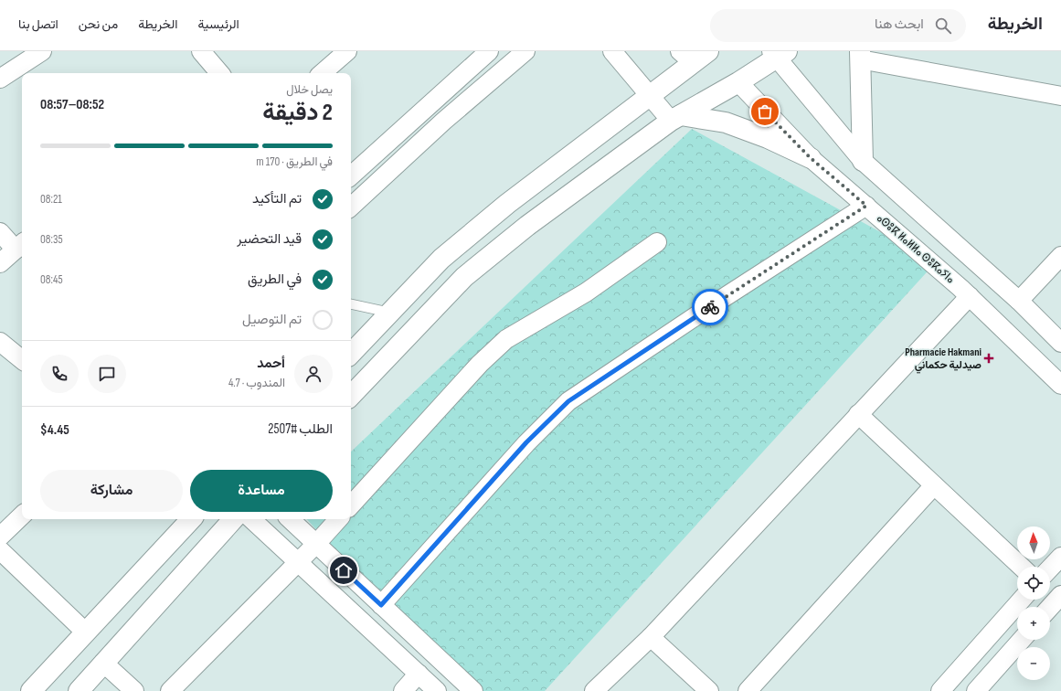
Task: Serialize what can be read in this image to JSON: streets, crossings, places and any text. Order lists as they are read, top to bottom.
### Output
{
  "streets": {
    "street": ["ⴰⵙⵓⴽ ⵍⴰⵍⵍⴰ ⵙⵓⴽⴰⵢⵏⴰ"]
  },
  "places": {
    "health": ["Pharmacie Hakmani صيدلية حكماني"]
  },
  "north": "top",
  "page": {
    "header": "الخريطة",
    "search": "ابحث هنا",
    "nav": [
      "الرئيسية",
      "الخريطة",
      "من نحن",
      "اتصل بنا"
    ],
    "heading": ["2 دقيقة", "يصل خلال", "08:52–08:57"],
    "panel": [
      "أحمد",
      "المندوب · 4.7",
      "الطلب #2507",
      "$4.45"
    ],
    "bar": "في الطريق · 170 m",
    "list": [
      ["تم التأكيد", "08:21"],
      ["قيد التحضير", "08:35"],
      ["في الطريق", "08:45"],
      "تم التوصيل"
    ],
    "buttons": ["مساعدة", "مشاركة"],
    "map_buttons": ["+", "−"]
  }
}
